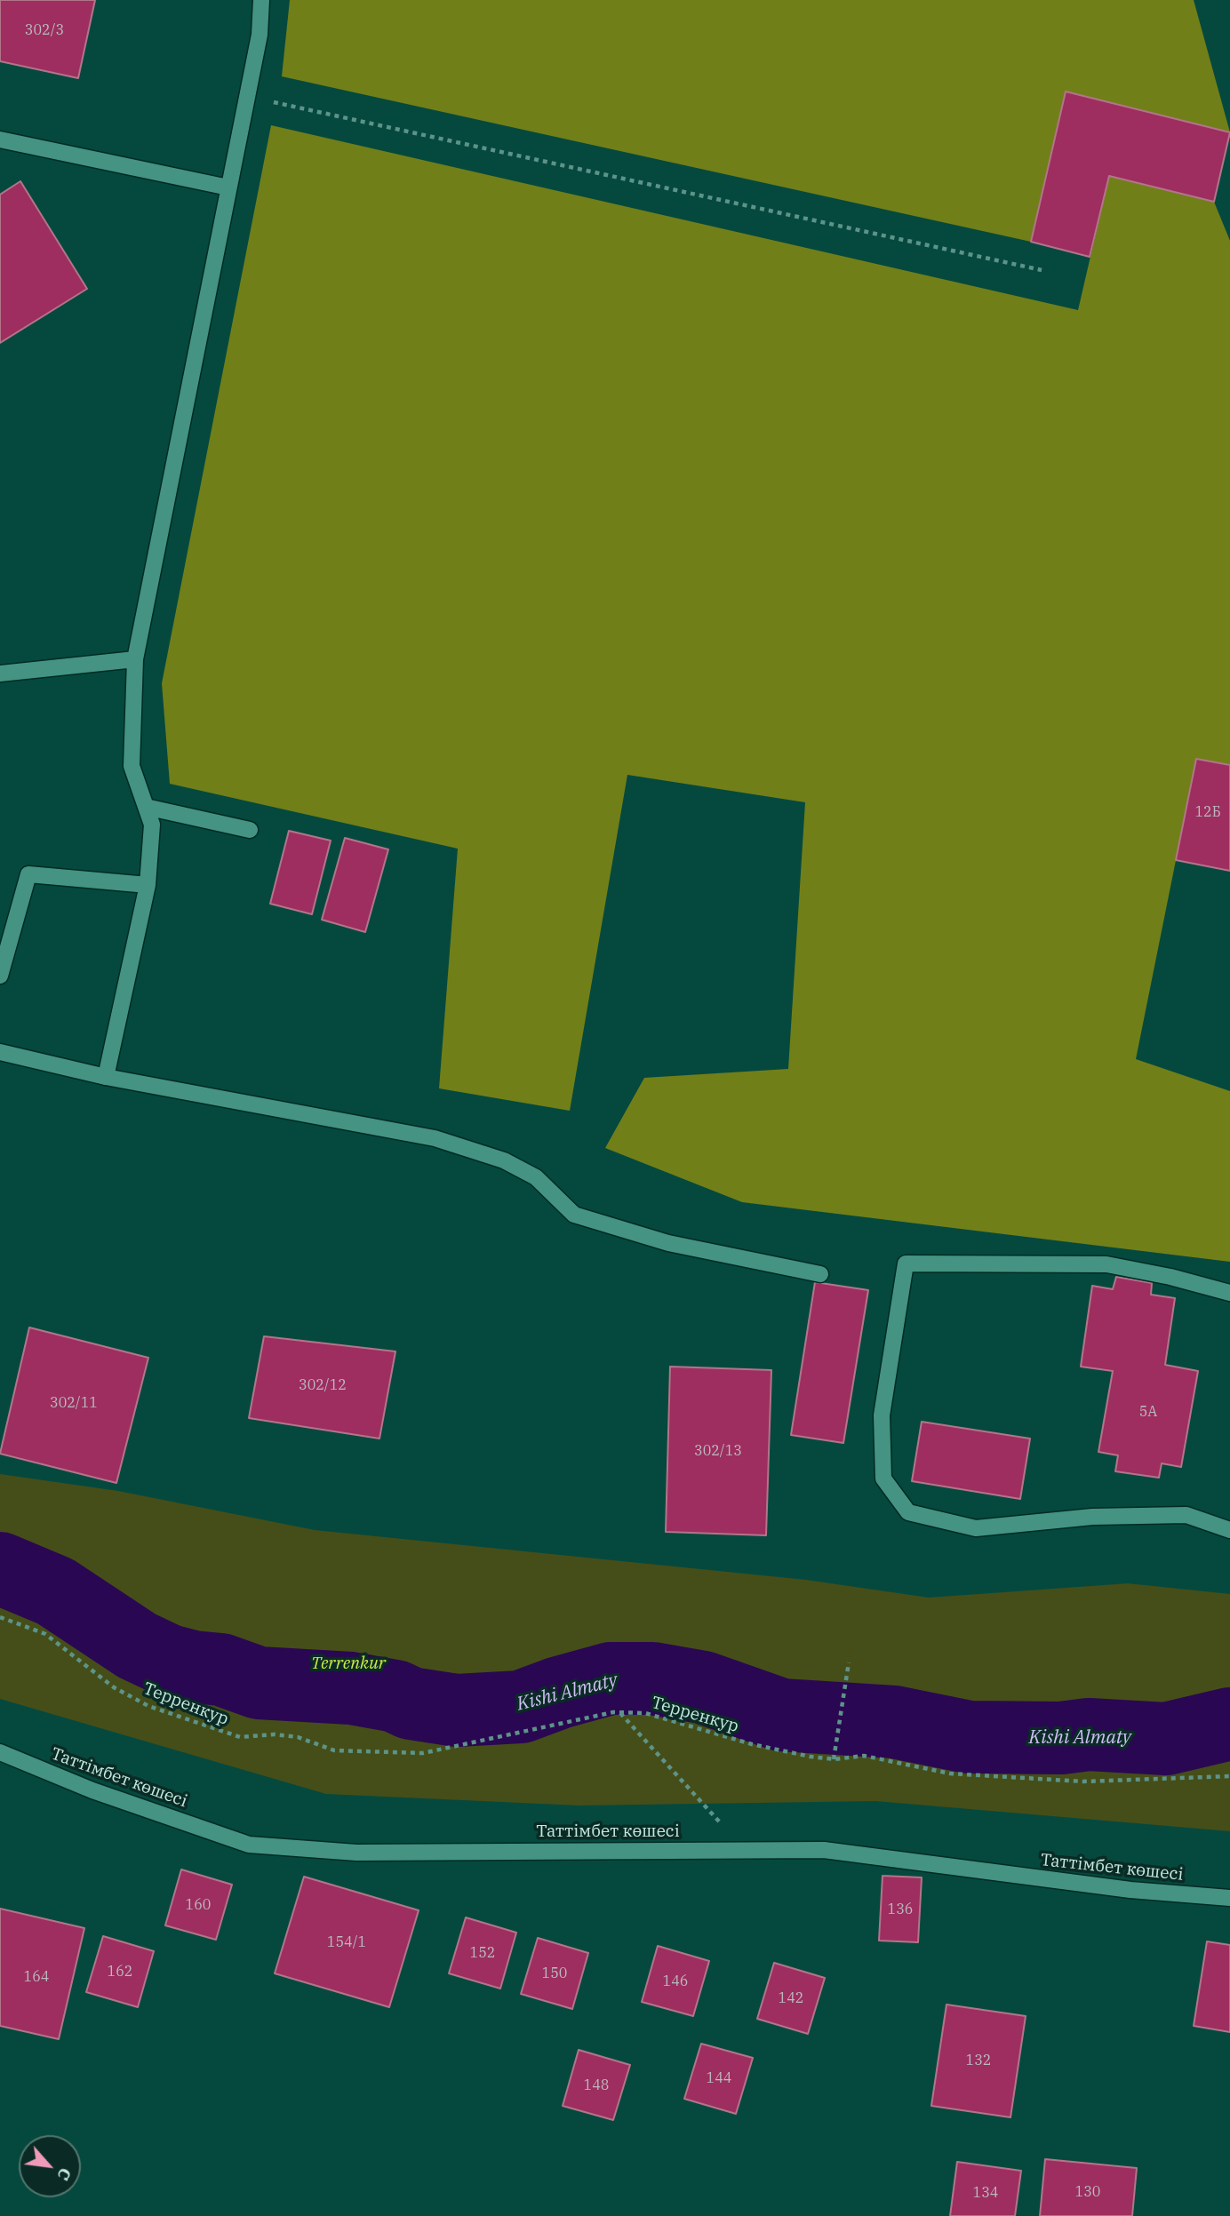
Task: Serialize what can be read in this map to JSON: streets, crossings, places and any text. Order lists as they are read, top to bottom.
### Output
{
  "streets": {
    "street": ["Таттімбет көшесі"],
    "path": ["Терренкур"]
  },
  "water": ["Kіshі Almaty"],
  "parks": ["Terrenkur"],
  "house_numbers": [
    "302/3",
    "12Б",
    "302/12",
    "302/11",
    "5А",
    "302/13",
    "160",
    "136",
    "154/1",
    "152",
    "162",
    "150",
    "164",
    "146",
    "142",
    "132",
    "144",
    "148",
    "130",
    "134"
  ],
  "north": "bottom right"
}
